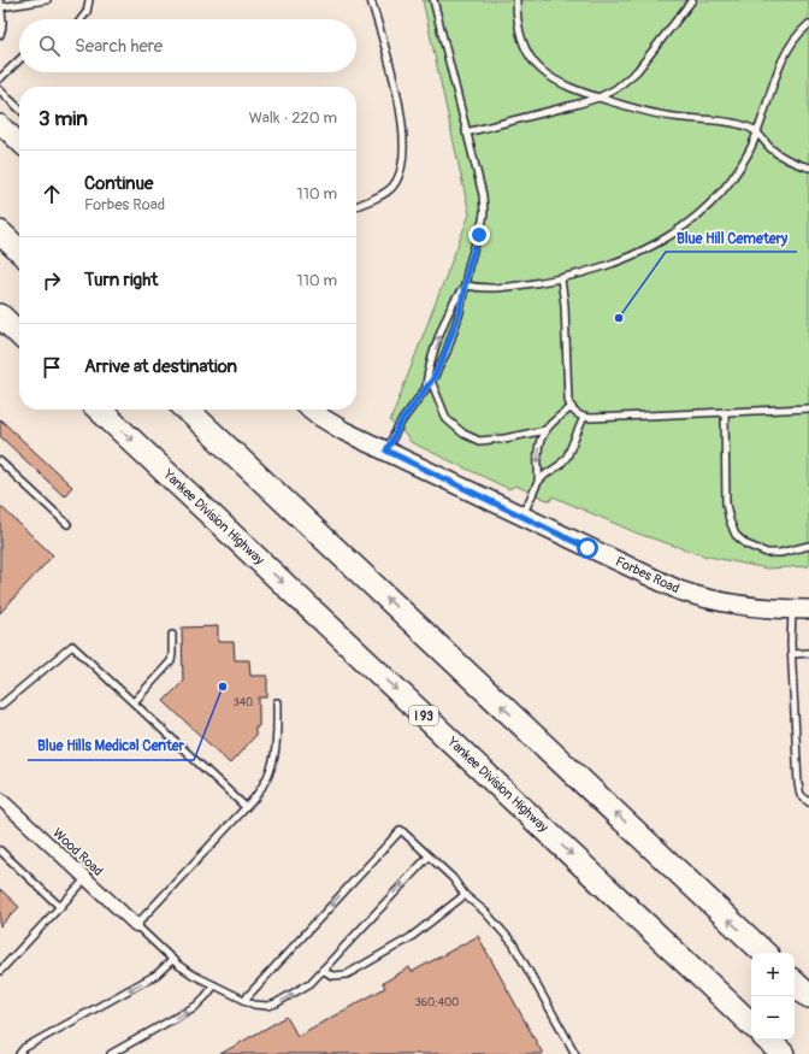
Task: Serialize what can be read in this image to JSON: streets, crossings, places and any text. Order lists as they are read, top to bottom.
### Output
{
  "streets": {
    "highway": ["Yankee Division Highway", "I 93"],
    "street": ["Forbes Road", "Wood Road"]
  },
  "places": ["Blue Hill Cemetery", "Blue Hills Medical Center"],
  "house_numbers": ["340", "360;400"],
  "page": {
    "search": "Search here",
    "heading": ["3 min", "Walk · 220 m"],
    "list": [
      ["Continue", "Forbes Road", "110 m"],
      ["Turn right", "110 m"],
      "Arrive at destination"
    ],
    "map_buttons": ["+", "−"]
  }
}
